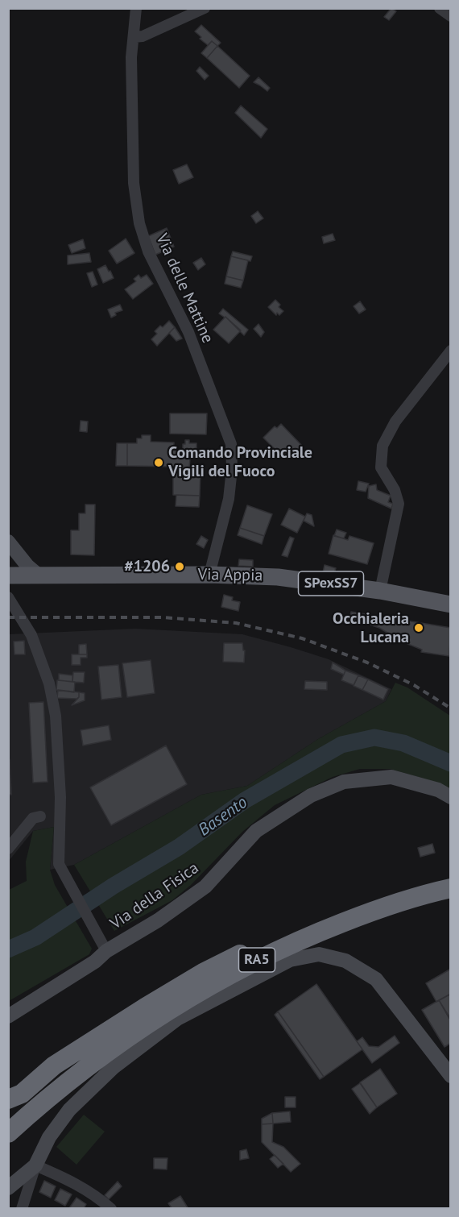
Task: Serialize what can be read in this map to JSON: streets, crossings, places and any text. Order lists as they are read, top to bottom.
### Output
{
  "streets": {
    "highway": ["RA5"],
    "main road": ["Via Appia", "SPexSS7"],
    "street": ["Via delle Mattine", "Via della Fisica"]
  },
  "crossings": [
    ["Via delle Mattine", "Via Appia"]
  ],
  "water": ["Basento"],
  "places": ["Comando Provinciale Vigili del Fuoco", "#1206", "Occhialeria Lucana"]
}
